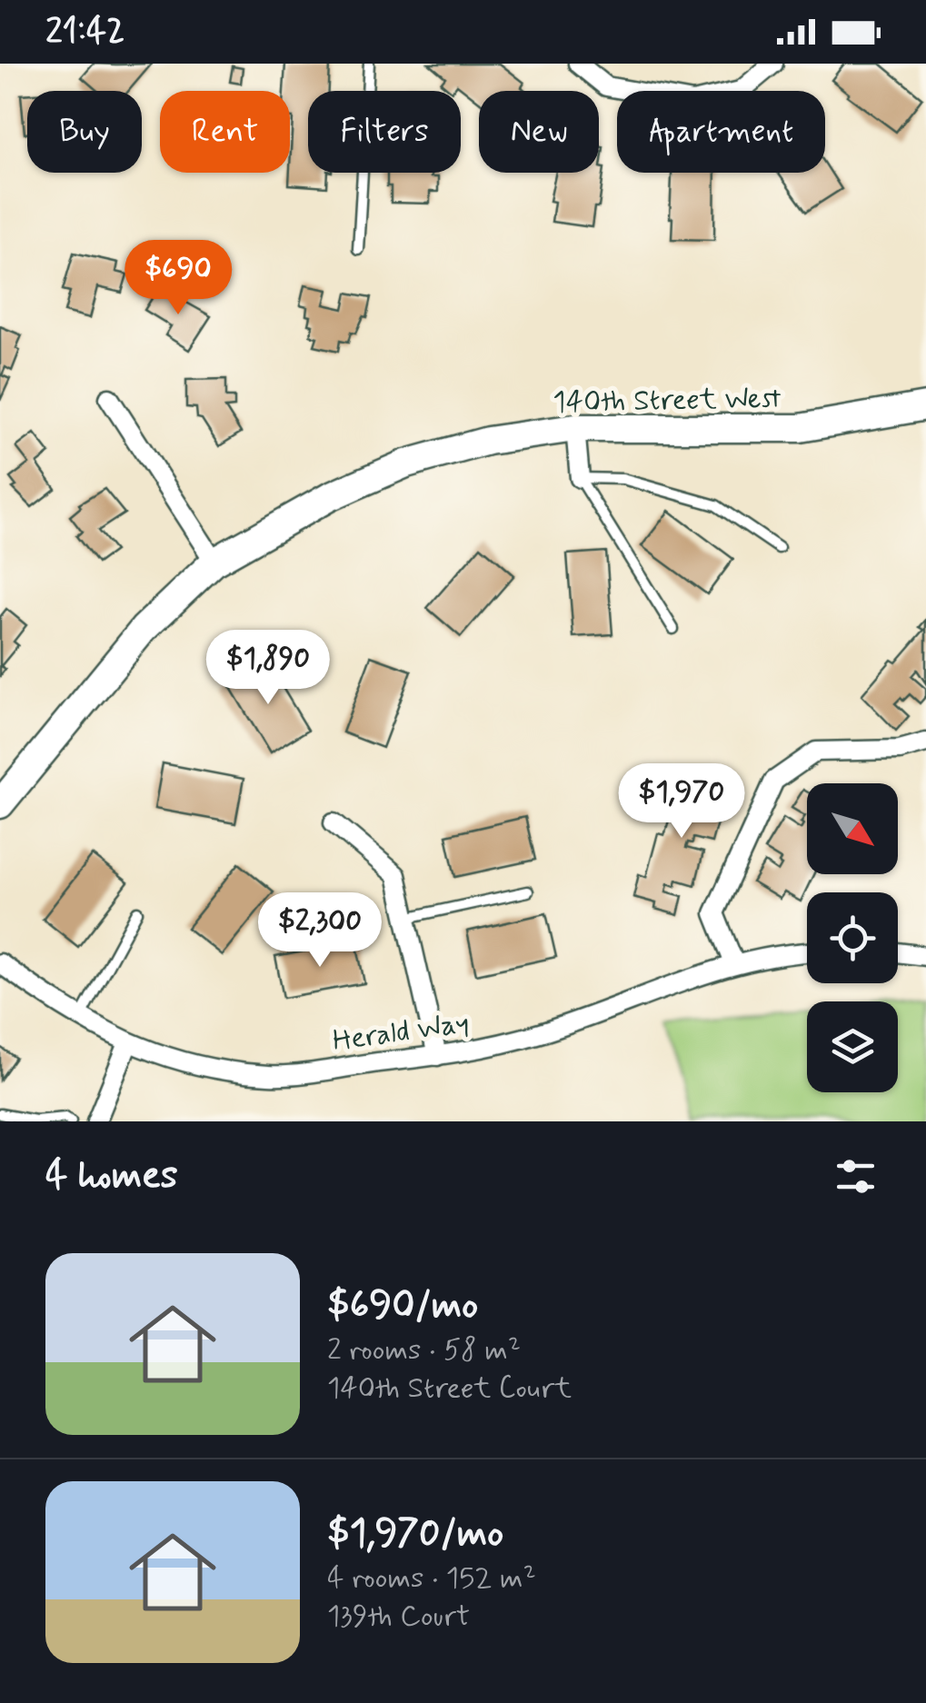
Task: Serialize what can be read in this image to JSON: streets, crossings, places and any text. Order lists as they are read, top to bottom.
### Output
{
  "streets": {
    "street": ["140th Street West", "Herald Way"]
  },
  "north": "bottom right",
  "page": {
    "status": "21:42",
    "chip": [
      "Buy",
      "Rent",
      "Filters",
      "New",
      "Apartment"
    ],
    "price": [
      "$690",
      "$1,890",
      "$1,970",
      "$2,300"
    ],
    "heading": "4 homes",
    "list": [
      {
        "name": "$690/mo",
        "note": "2 rooms · 58 m² · 140th Street Court"
      },
      {
        "name": "$1,970/mo",
        "note": "4 rooms · 152 m² · 139th Court"
      }
    ]
  }
}
